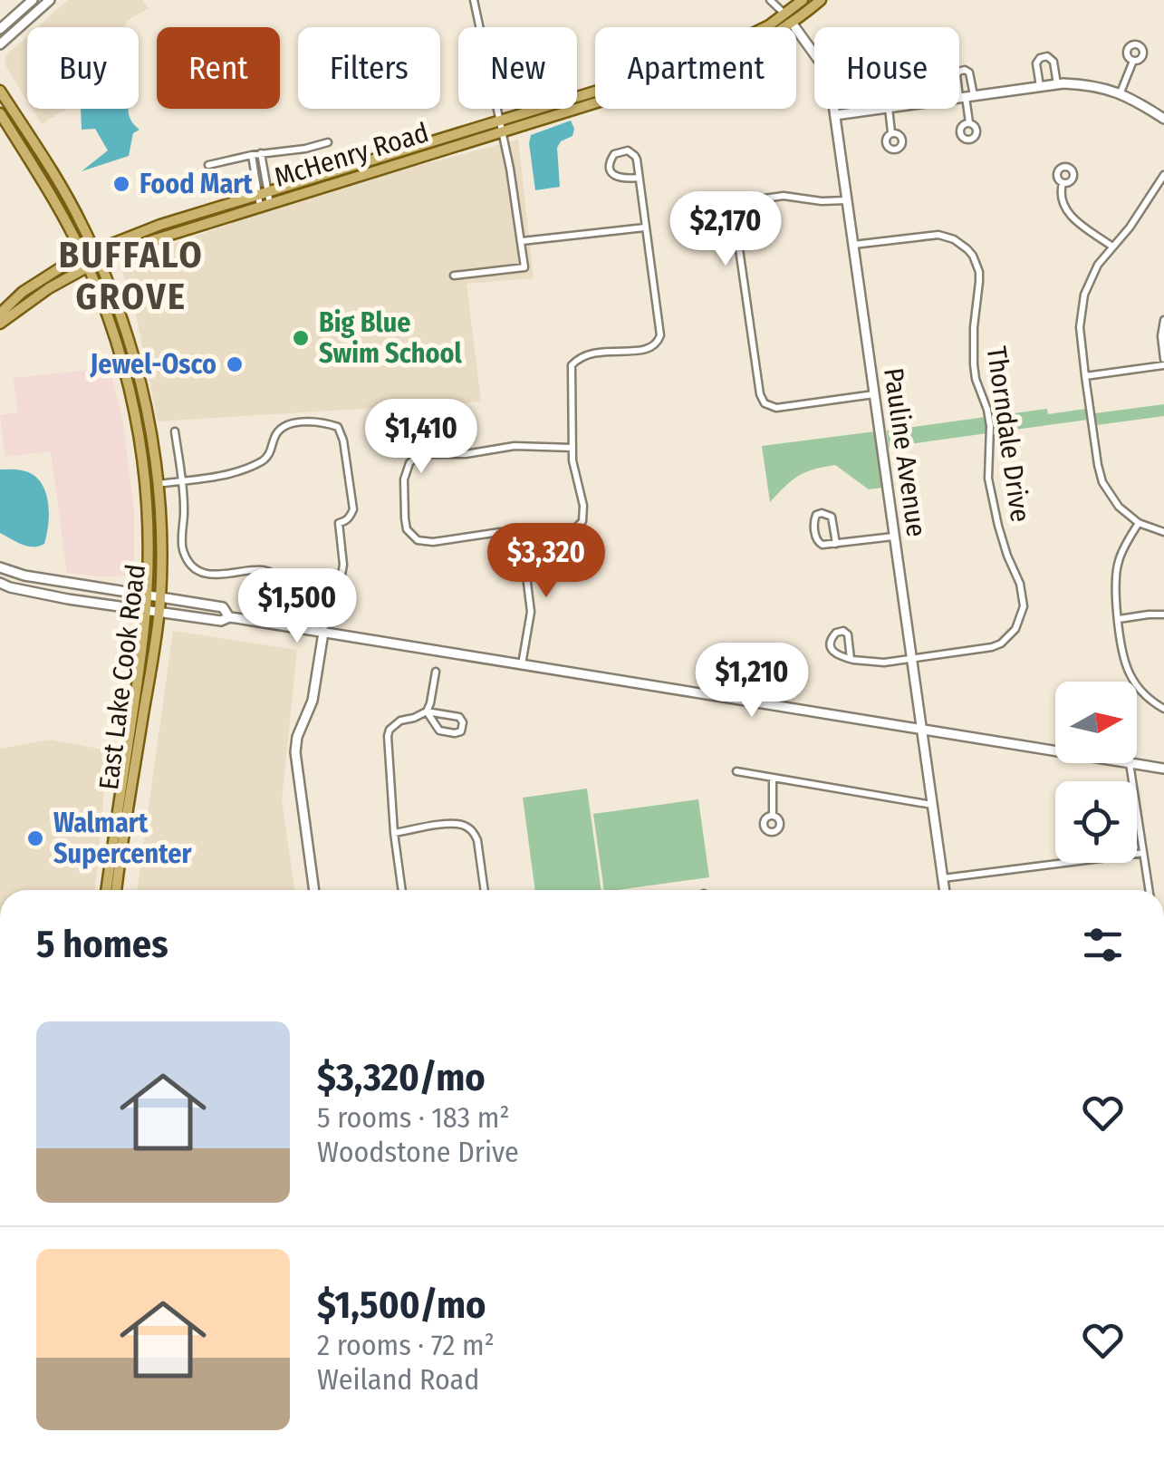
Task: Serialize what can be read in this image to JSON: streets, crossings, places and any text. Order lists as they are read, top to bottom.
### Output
{
  "streets": {
    "main road": ["McHenry Road", "Pauline Avenue", "East Lake Cook Road"],
    "street": ["Thorndale Drive"]
  },
  "crossings": [
    ["McHenry Road", "Pauline Avenue"],
    ["McHenry Road", "East Lake Cook Road"],
    ["Thorndale Drive", "Pauline Avenue"]
  ],
  "districts": ["BUFFALO GROVE"],
  "places": [
    "Food Mart",
    "Big Blue Swim School",
    "Jewel-Osco",
    "Walmart Supercenter"
  ],
  "north": "right",
  "page": {
    "chip": [
      "Buy",
      "Rent",
      "Filters",
      "New",
      "Apartment",
      "House"
    ],
    "price": [
      "$2,170",
      "$1,410",
      "$3,320",
      "$1,500",
      "$1,210"
    ],
    "heading": "5 homes",
    "list": [
      {
        "name": "$3,320/mo",
        "note": "5 rooms · 183 m² · Woodstone Drive"
      },
      {
        "name": "$1,500/mo",
        "note": "2 rooms · 72 m² · Weiland Road"
      }
    ]
  }
}
